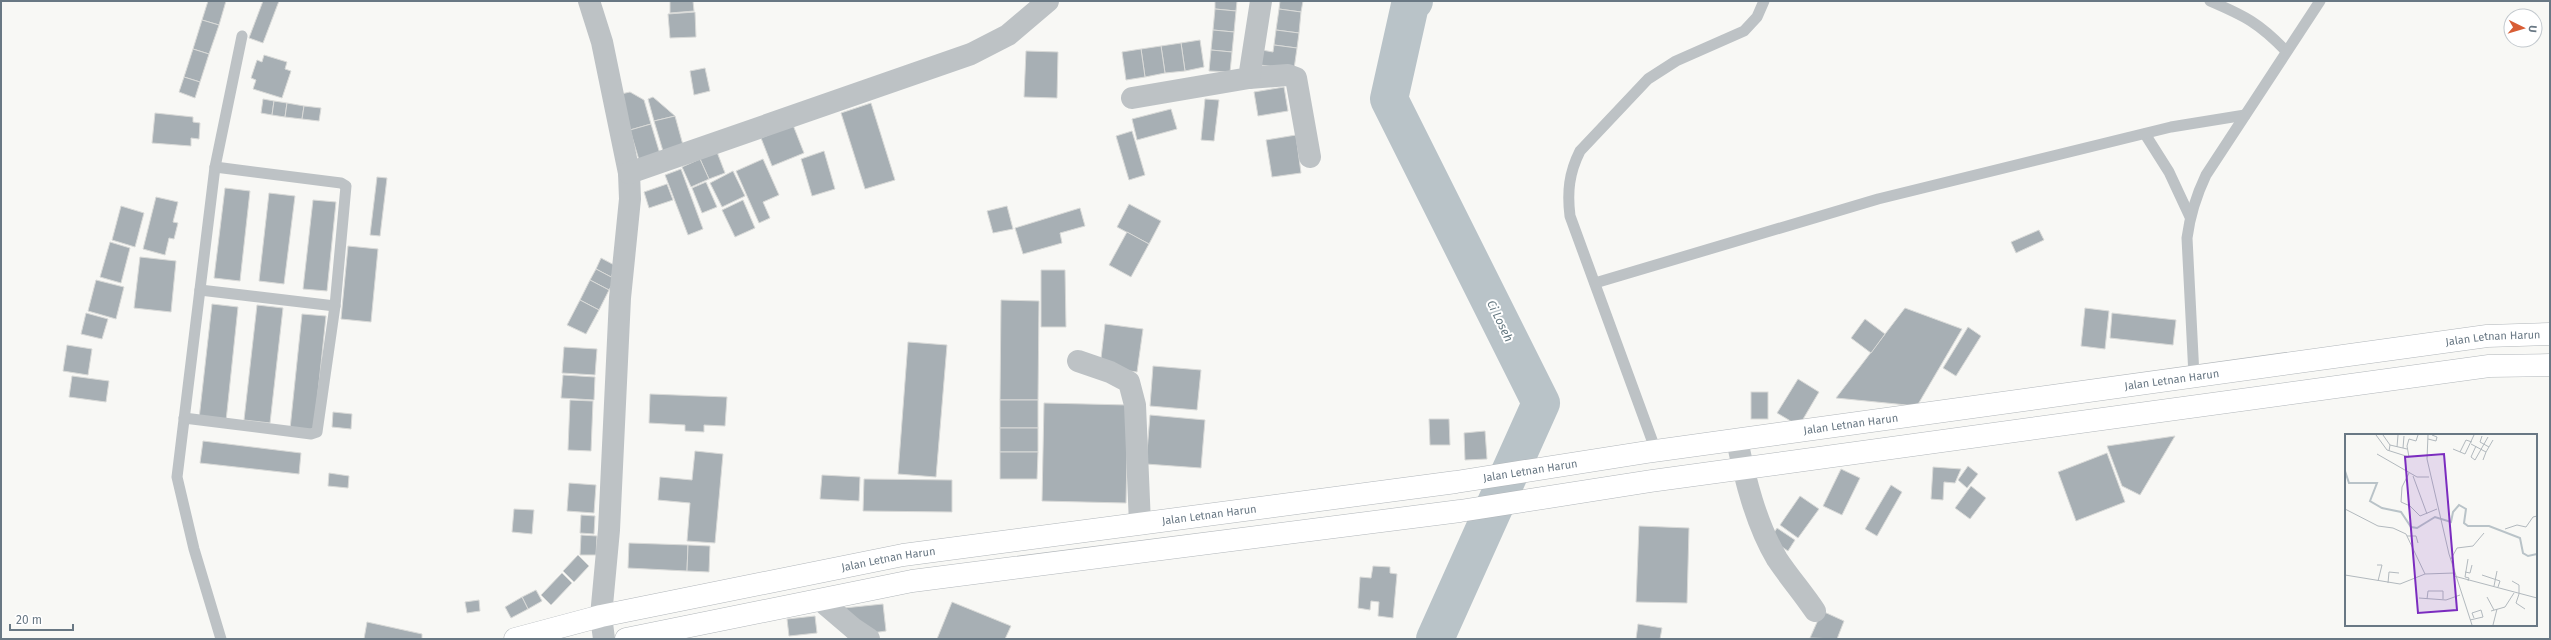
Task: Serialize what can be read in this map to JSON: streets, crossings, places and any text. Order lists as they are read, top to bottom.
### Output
{
  "streets": {
    "main road": ["Jalan Letnan Harun"]
  },
  "water": ["Ci Loseh"],
  "scale_bar": "20 m",
  "north": "right"
}
